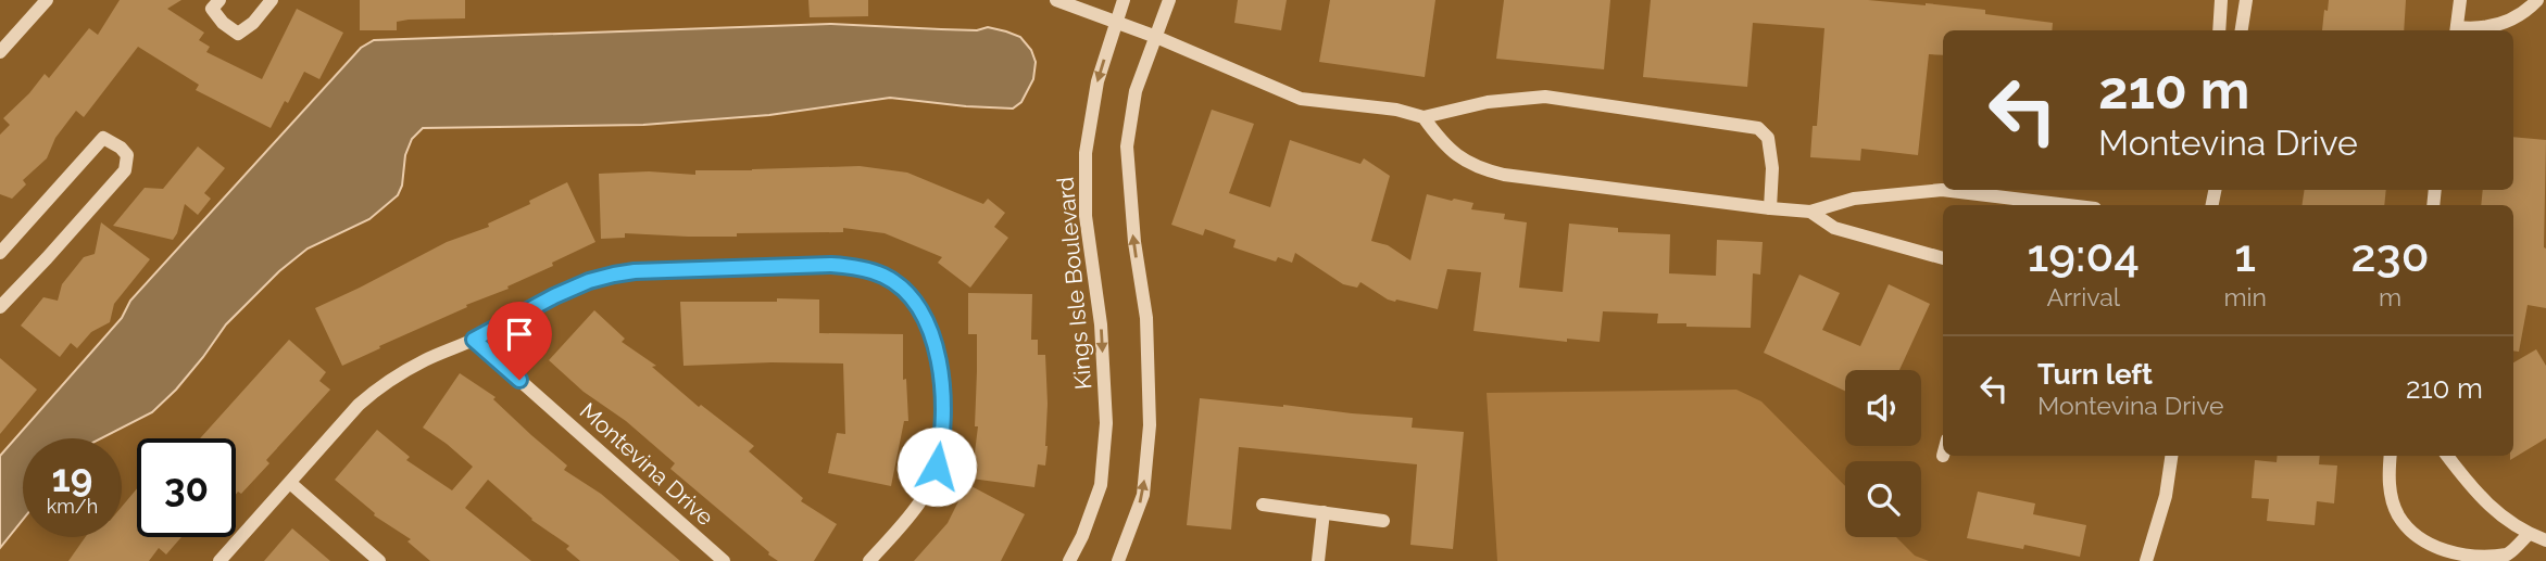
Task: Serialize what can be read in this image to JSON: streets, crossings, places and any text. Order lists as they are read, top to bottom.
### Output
{
  "streets": {
    "street": ["Kings Isle Boulevard", "Montevina Drive"]
  },
  "page": {
    "turn": ["210 m", "Montevina Drive"],
    "eta": [
      "19:04",
      "Arrival",
      "1",
      "min",
      "230",
      "m"
    ],
    "list": [
      {
        "name": "Turn left",
        "note": "Montevina Drive",
        "value": "210 m"
      }
    ],
    "speed": "19 km/h",
    "limit": "30"
  }
}
